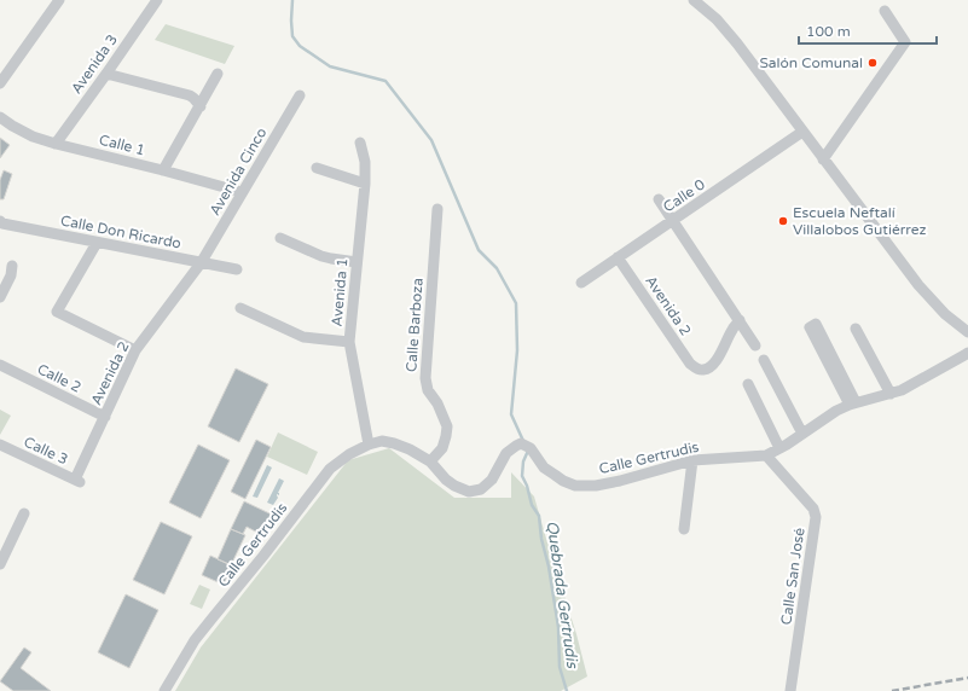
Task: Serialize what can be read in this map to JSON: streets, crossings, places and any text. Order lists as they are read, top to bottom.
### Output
{
  "streets": {
    "street": [
      "Avenida 3",
      "Calle 1",
      "Avenida Cinco",
      "Calle 0",
      "Calle Don Ricardo",
      "Avenida 1",
      "Avenida 2",
      "Calle Barboza",
      "Calle 2",
      "Calle 3",
      "Calle Gertrudis",
      "Calle San José"
    ]
  },
  "crossings": [
    ["Avenida 3", "Calle 1"],
    ["Calle 1", "Avenida Cinco"],
    ["Avenida Cinco", "Calle Don Ricardo"],
    ["Avenida Cinco", "Avenida 2"],
    ["Calle 0", "Avenida 2"],
    ["Calle Don Ricardo", "Avenida 2"],
    ["Avenida 1", "Calle Gertrudis"],
    ["Avenida 2", "Calle 2"],
    ["Avenida 2", "Calle 3"],
    ["Calle Barboza", "Calle Gertrudis"],
    ["Calle Gertrudis", "Calle San José"]
  ],
  "water": ["Quebrada Gertrudis"],
  "places": ["Salón Comunal", "Escuela Neftalí Villalobos Gutiérrez"],
  "scale_bar": "100 m"
}
